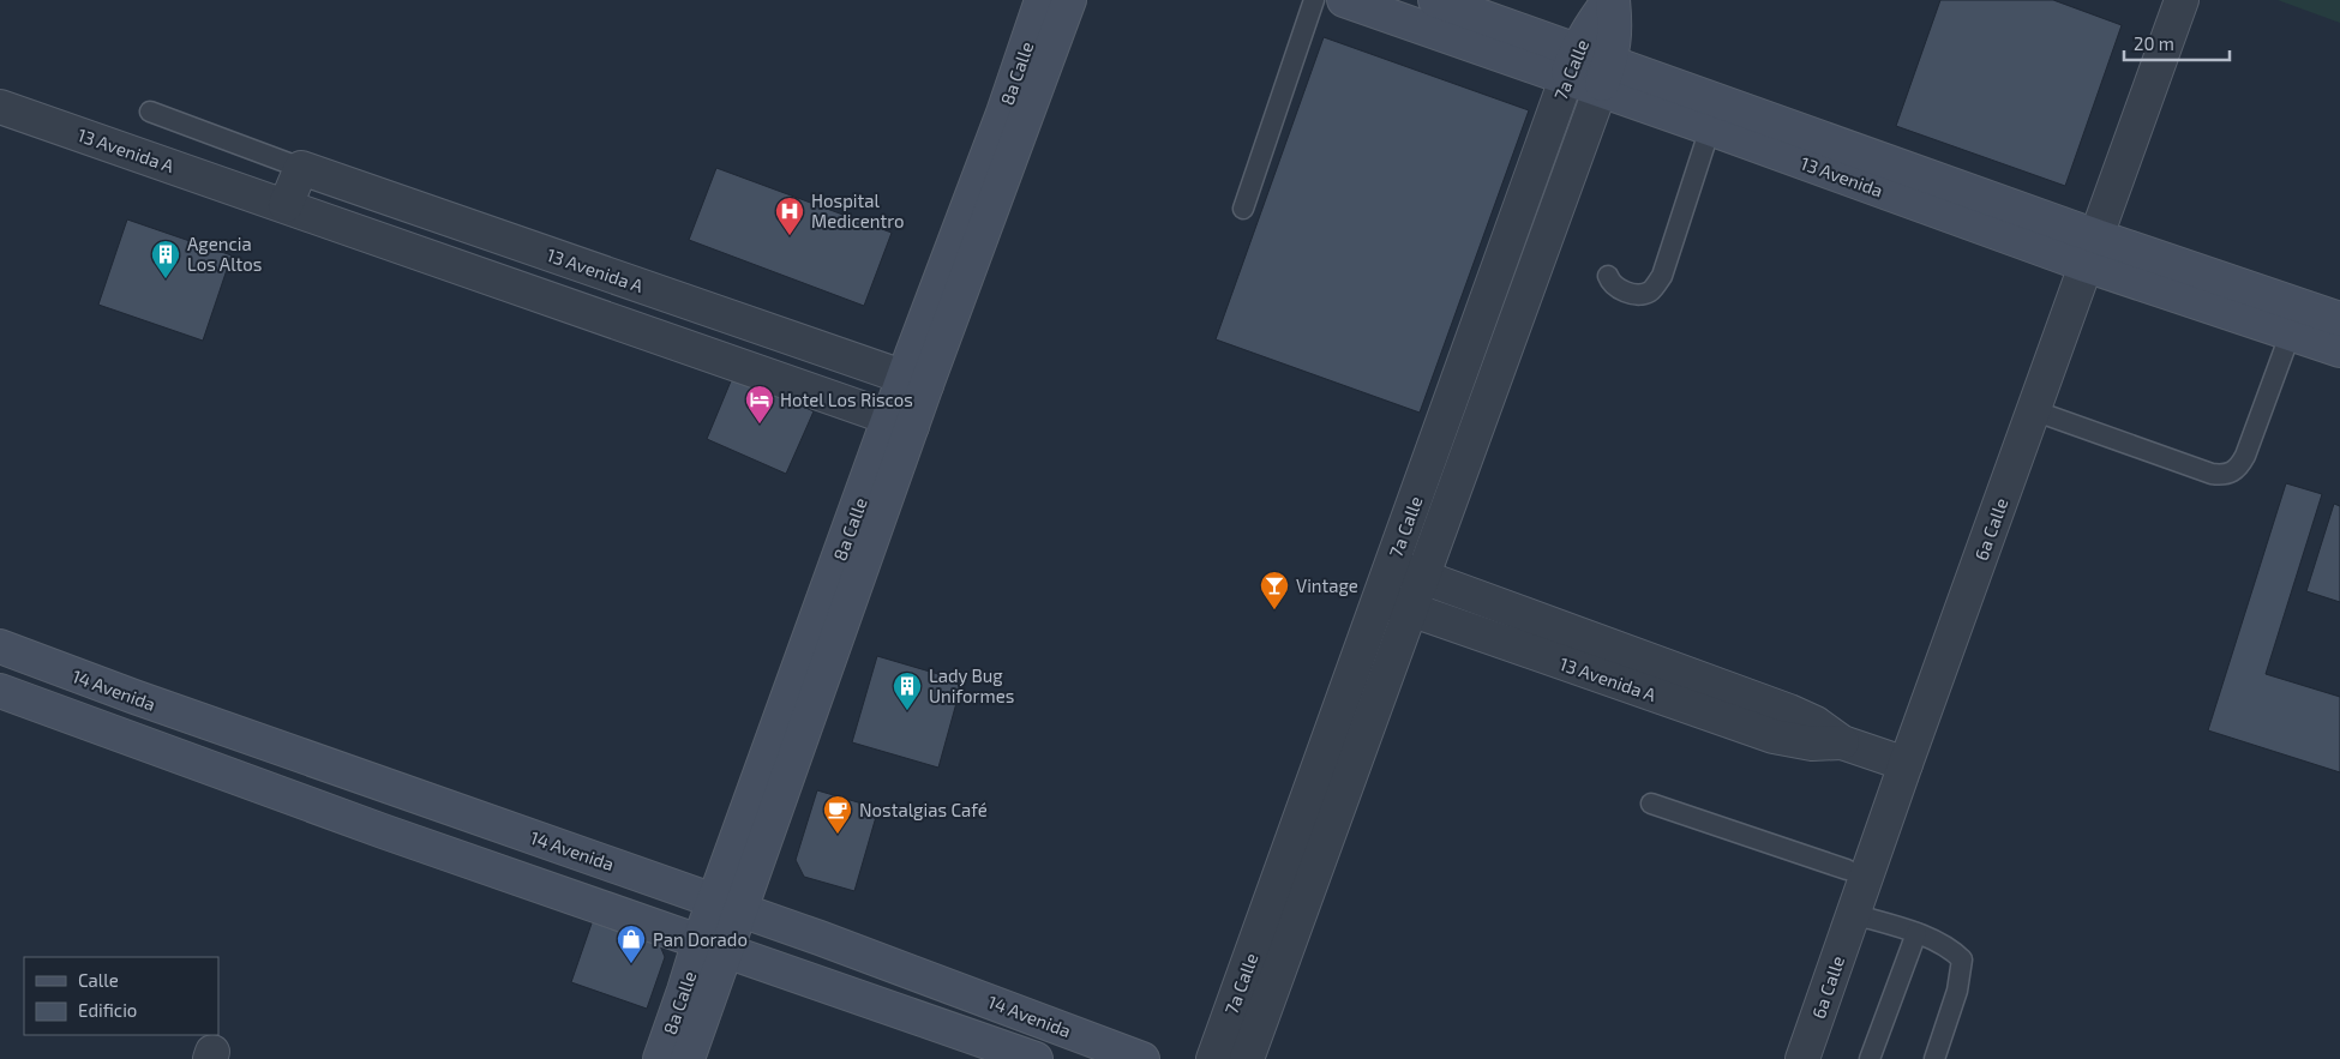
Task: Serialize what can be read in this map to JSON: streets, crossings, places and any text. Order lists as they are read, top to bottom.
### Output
{
  "streets": {
    "main road": [
      "7a Calle",
      "8a Calle",
      "13 Avenida",
      "14 Avenida"
    ],
    "street": ["13 Avenida A", "6a Calle"]
  },
  "crossings": [
    ["7a Calle", "13 Avenida A"],
    ["7a Calle", "13 Avenida"],
    ["8a Calle", "13 Avenida A"],
    ["8a Calle", "14 Avenida"],
    ["13 Avenida A", "6a Calle"],
    ["13 Avenida", "6a Calle"]
  ],
  "places": {
    "hospital": ["Hospital Medicentro"],
    "building": ["Agencia Los Altos", "Lady Bug Uniformes"],
    "hotel": ["Hotel Los Riscos"],
    "bar": ["Vintage"],
    "cafe": ["Nostalgias Café"],
    "shop": ["Pan Dorado"]
  },
  "legend": ["Calle", "Edificio"],
  "scale_bar": "20 m"
}
